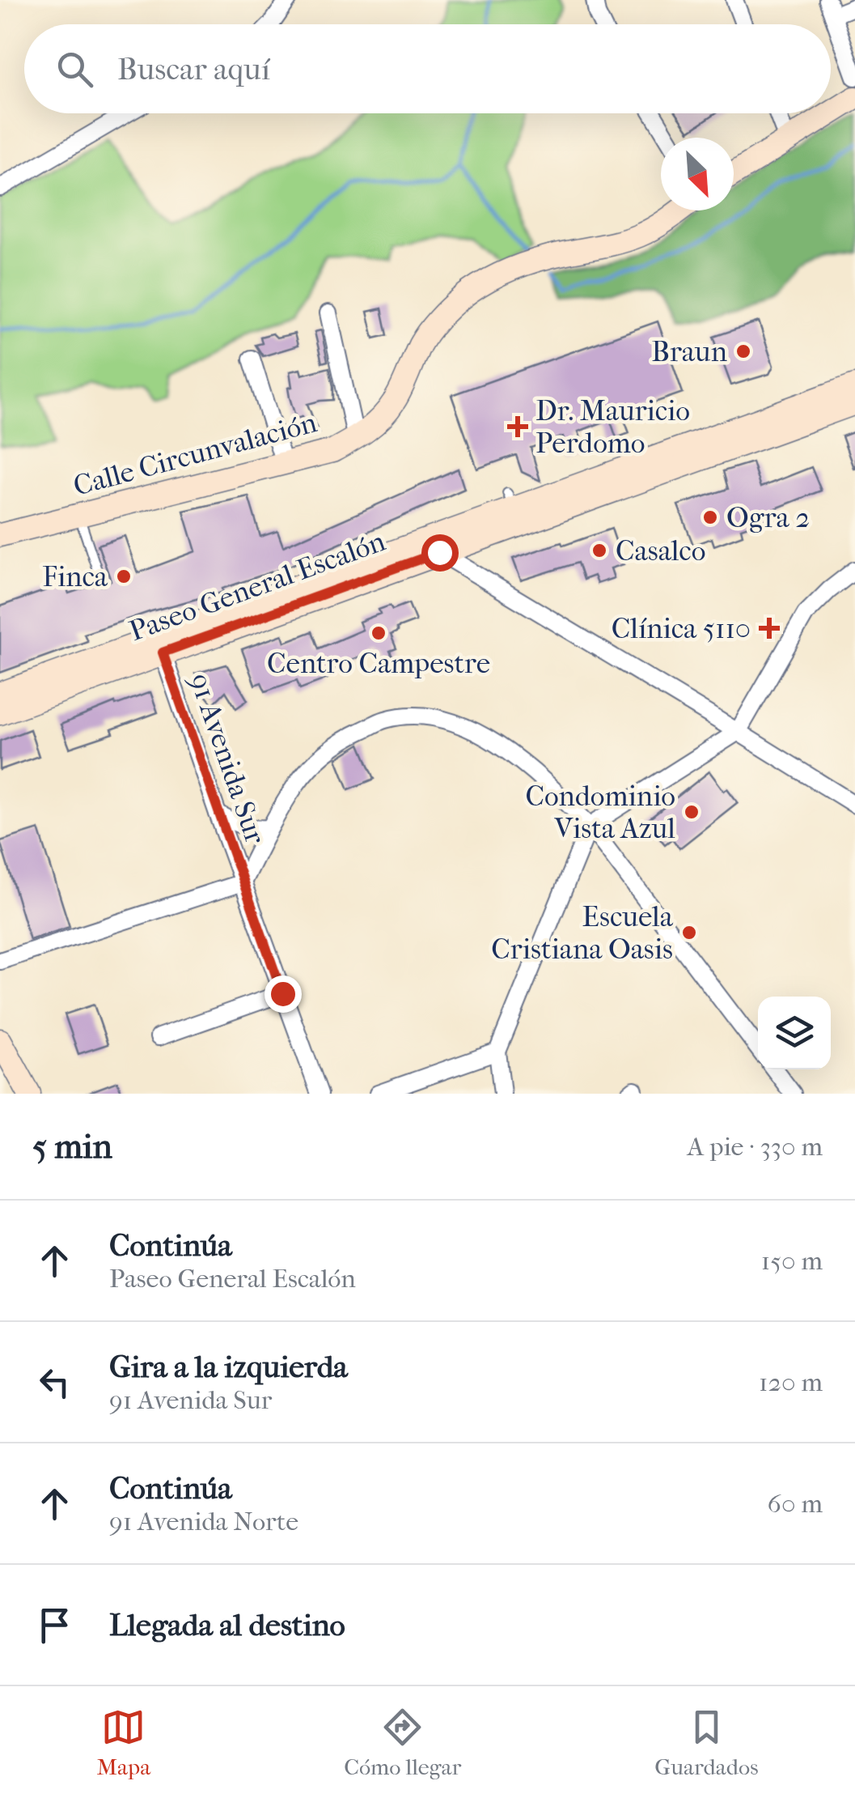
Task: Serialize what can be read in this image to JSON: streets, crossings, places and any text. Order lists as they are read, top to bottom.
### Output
{
  "streets": {
    "main road": ["Calle Circunvalación", "Paseo General Escalón"],
    "street": ["91 Avenida Sur"]
  },
  "crossings": [
    ["Paseo General Escalón", "91 Avenida Sur"]
  ],
  "places": {
    "other": [
      "Braun",
      "Ogra 2",
      "Casalco",
      "Finca",
      "Centro Campestre",
      "Condominio Vista Azul",
      "Escuela Cristiana Oasis"
    ],
    "health": ["Dr. Mauricio Perdomo", "Clínica 5110"]
  },
  "north": "bottom right",
  "page": {
    "search": "Buscar aquí",
    "heading": ["5 min", "A pie · 330 m"],
    "list": [
      ["Continúa", "Paseo General Escalón", "150 m"],
      ["Gira a la izquierda", "91 Avenida Sur", "120 m"],
      ["Continúa", "91 Avenida Norte", "60 m"],
      "Llegada al destino"
    ],
    "nav": ["Mapa", "Cómo llegar", "Guardados"]
  }
}
